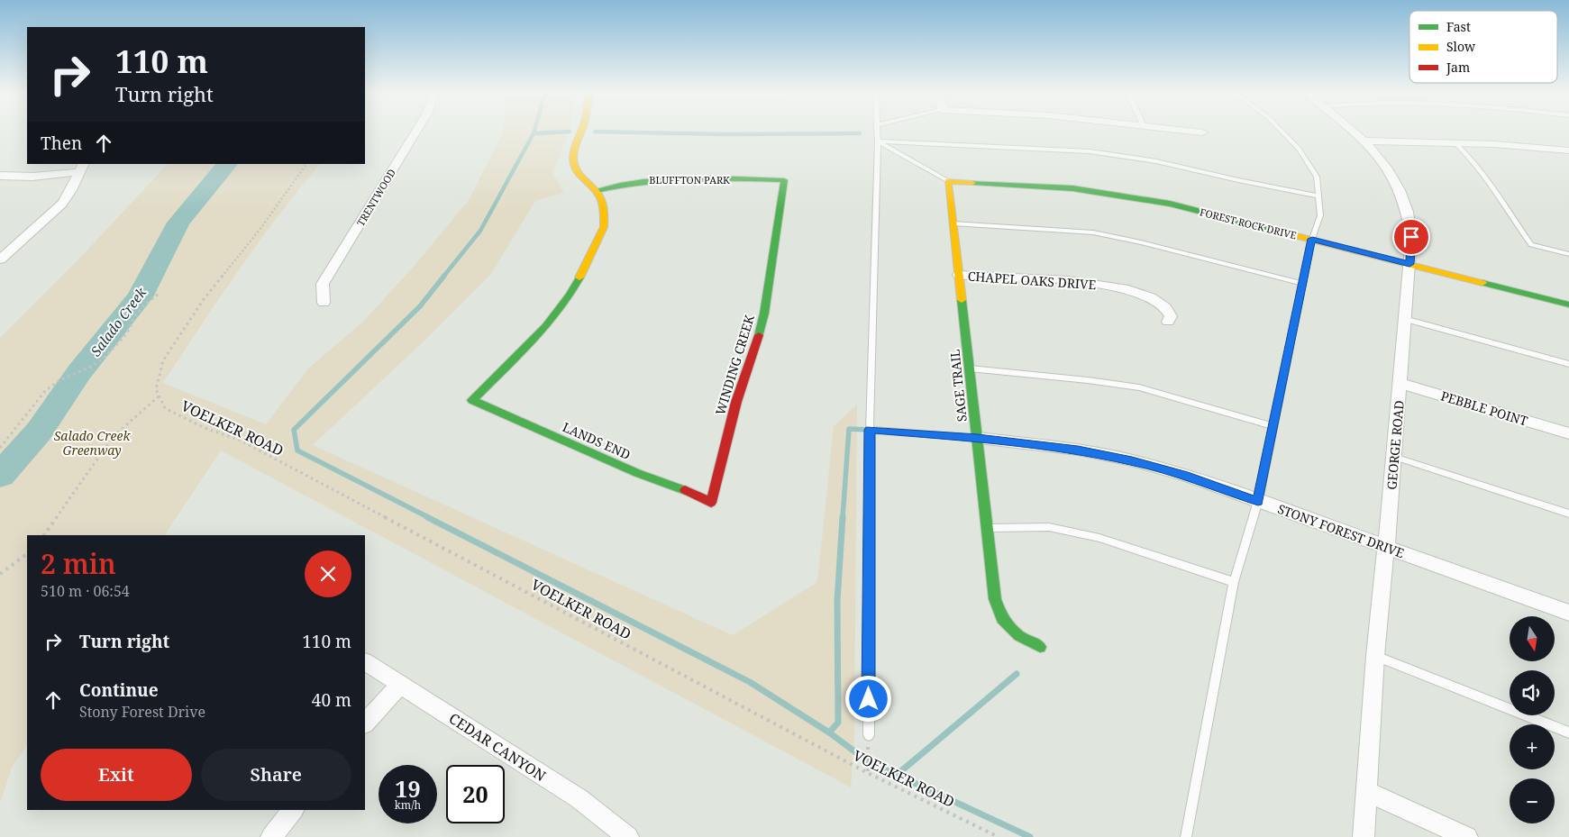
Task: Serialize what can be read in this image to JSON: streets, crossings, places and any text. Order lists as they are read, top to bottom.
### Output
{
  "streets": {
    "street": [
      "BLUFFTON PARK",
      "TRENTWOOD",
      "FOREST ROCK DRIVE",
      "CHAPEL OAKS DRIVE",
      "WINDING CREEK",
      "SAGE TRAIL",
      "PEBBLE POINT",
      "LANDS END",
      "GEORGE ROAD",
      "STONY FOREST DRIVE",
      "CEDAR CANYON"
    ],
    "path": ["VOELKER ROAD"]
  },
  "crossings": [
    ["BLUFFTON PARK", "WINDING CREEK"],
    ["BLUFFTON PARK", "LANDS END"],
    ["FOREST ROCK DRIVE", "SAGE TRAIL"],
    ["FOREST ROCK DRIVE", "GEORGE ROAD"],
    ["CHAPEL OAKS DRIVE", "SAGE TRAIL"],
    ["WINDING CREEK", "LANDS END"],
    ["SAGE TRAIL", "STONY FOREST DRIVE"],
    ["PEBBLE POINT", "GEORGE ROAD"],
    ["GEORGE ROAD", "STONY FOREST DRIVE"]
  ],
  "water": ["Salado Creek"],
  "parks": ["Salado Creek Greenway"],
  "legend": ["Fast", "Slow", "Jam"],
  "north": "bottom",
  "page": {
    "turn": ["110 m", "Turn right"],
    "then": "Then",
    "heading": ["2 min", "510 m · 06:54"],
    "list": [
      {
        "name": "Turn right",
        "value": "110 m"
      },
      {
        "name": "Continue",
        "note": "Stony Forest Drive",
        "value": "40 m"
      }
    ],
    "map_buttons": ["+", "−"],
    "buttons": ["Exit", "Share"],
    "speed": "19 km/h",
    "limit": "20"
  }
}
